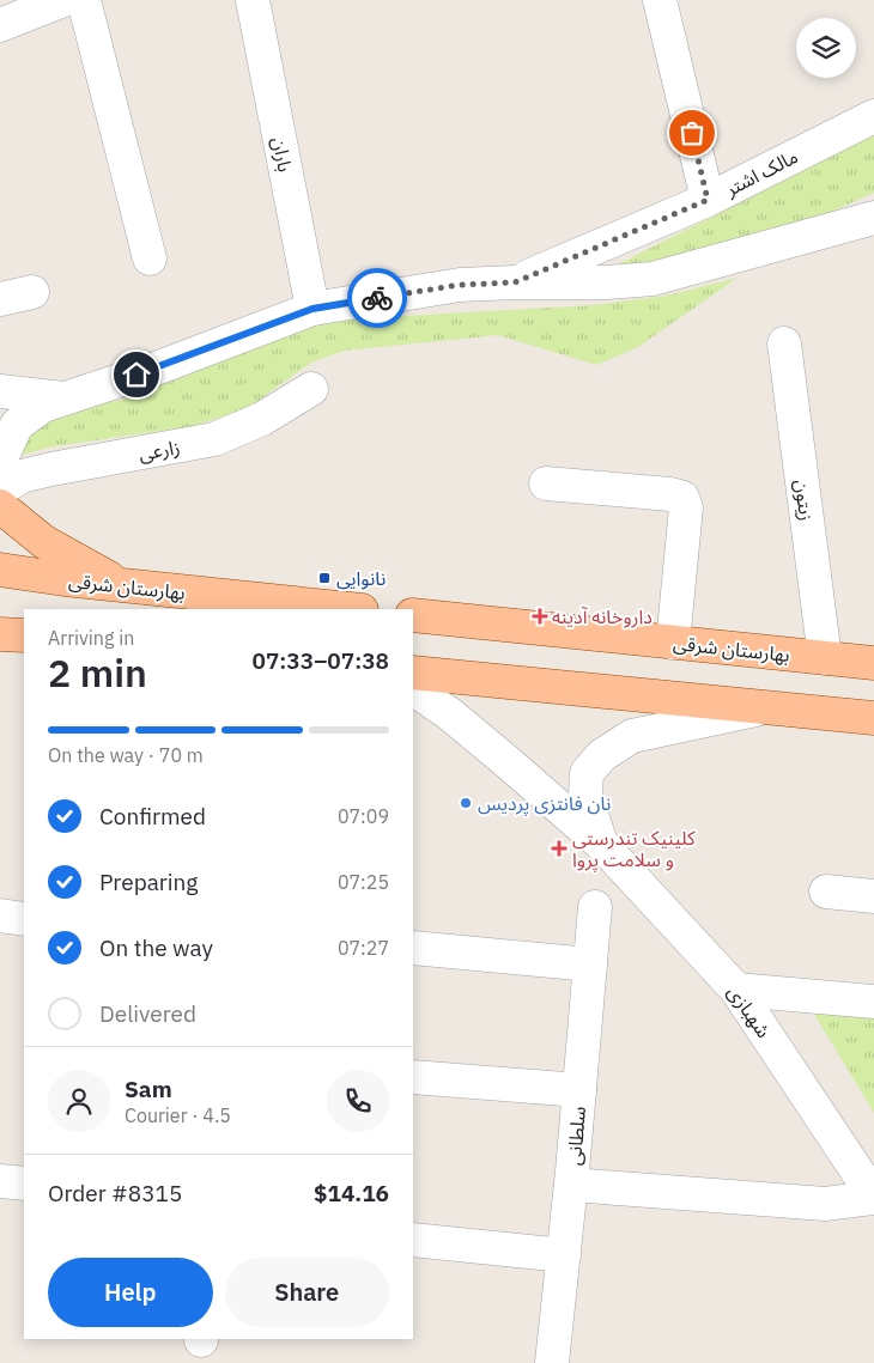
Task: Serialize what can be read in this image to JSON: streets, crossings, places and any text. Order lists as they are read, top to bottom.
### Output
{
  "streets": {
    "main road": ["بهارستان شرقی"],
    "street": [
      "باران",
      "مالک اشتر",
      "زارعی",
      "زیتون",
      "شهبازی",
      "سلطانی"
    ]
  },
  "crossings": [
    ["باران", "مالک اشتر"],
    ["زیتون", "بهارستان شرقی"]
  ],
  "places": {
    "transit": ["نانوایی"],
    "health": ["داروخانه آدینه", "کلینیک تندرستی و سلامت پروا"],
    "other": ["نان فانتزی پردیس"]
  },
  "page": {
    "heading": ["2 min", "Arriving in", "07:33–07:38"],
    "panel": [
      "Sam",
      "Courier · 4.5",
      "Order #8315",
      "$14.16"
    ],
    "bar": "On the way · 70 m",
    "list": [
      ["Confirmed", "07:09"],
      ["Preparing", "07:25"],
      ["On the way", "07:27"],
      "Delivered"
    ],
    "buttons": ["Help", "Share"]
  }
}
